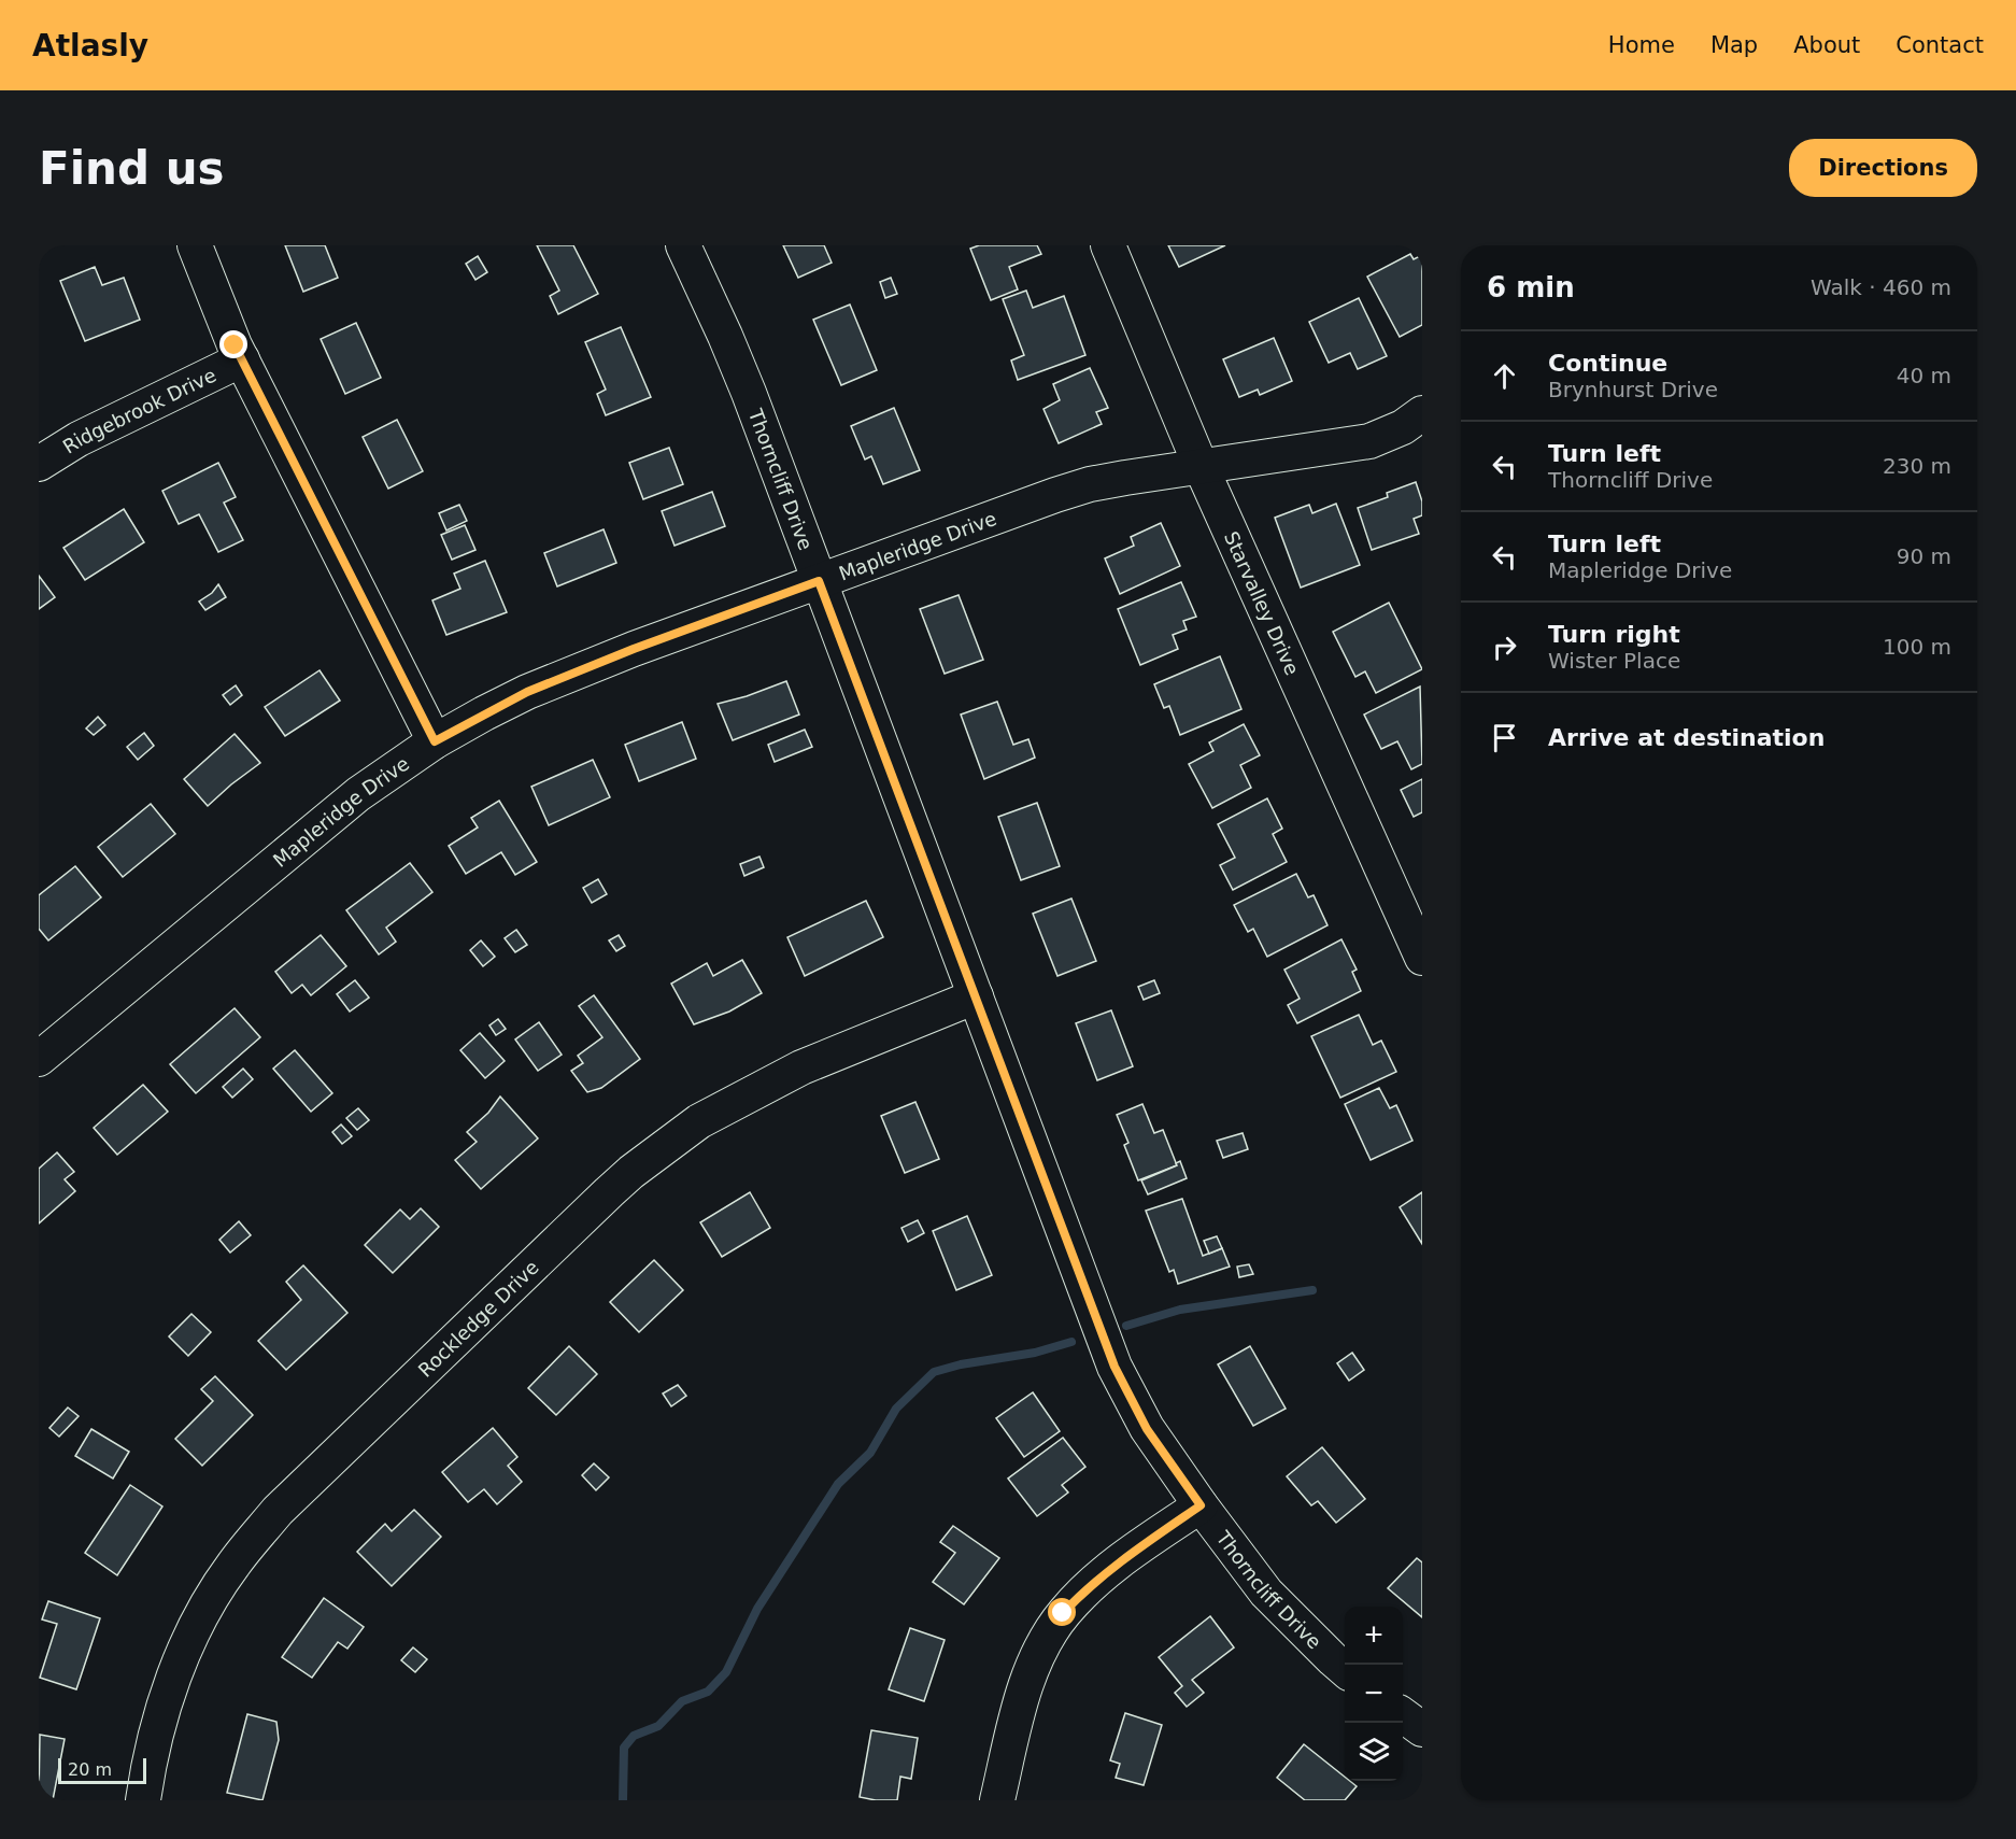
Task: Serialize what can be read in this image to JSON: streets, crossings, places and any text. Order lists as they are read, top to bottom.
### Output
{
  "streets": {
    "street": [
      "Ridgebrook Drive",
      "Thorncliff Drive",
      "Mapleridge Drive",
      "Starvalley Drive",
      "Rockledge Drive"
    ]
  },
  "crossings": [
    ["Thorncliff Drive", "Mapleridge Drive"],
    ["Thorncliff Drive", "Rockledge Drive"],
    ["Mapleridge Drive", "Starvalley Drive"]
  ],
  "scale_bar": "20 m",
  "page": {
    "header": "Atlasly",
    "nav": [
      "Home",
      "Map",
      "About",
      "Contact"
    ],
    "buttons": "Directions",
    "title": "Find us",
    "heading": ["6 min", "Walk · 460 m"],
    "list": [
      ["Continue", "Brynhurst Drive", "40 m"],
      ["Turn left", "Thorncliff Drive", "230 m"],
      ["Turn left", "Mapleridge Drive", "90 m"],
      ["Turn right", "Wister Place", "100 m"],
      "Arrive at destination"
    ],
    "map_buttons": ["+", "−"],
    "scale": "20 m"
  }
}
